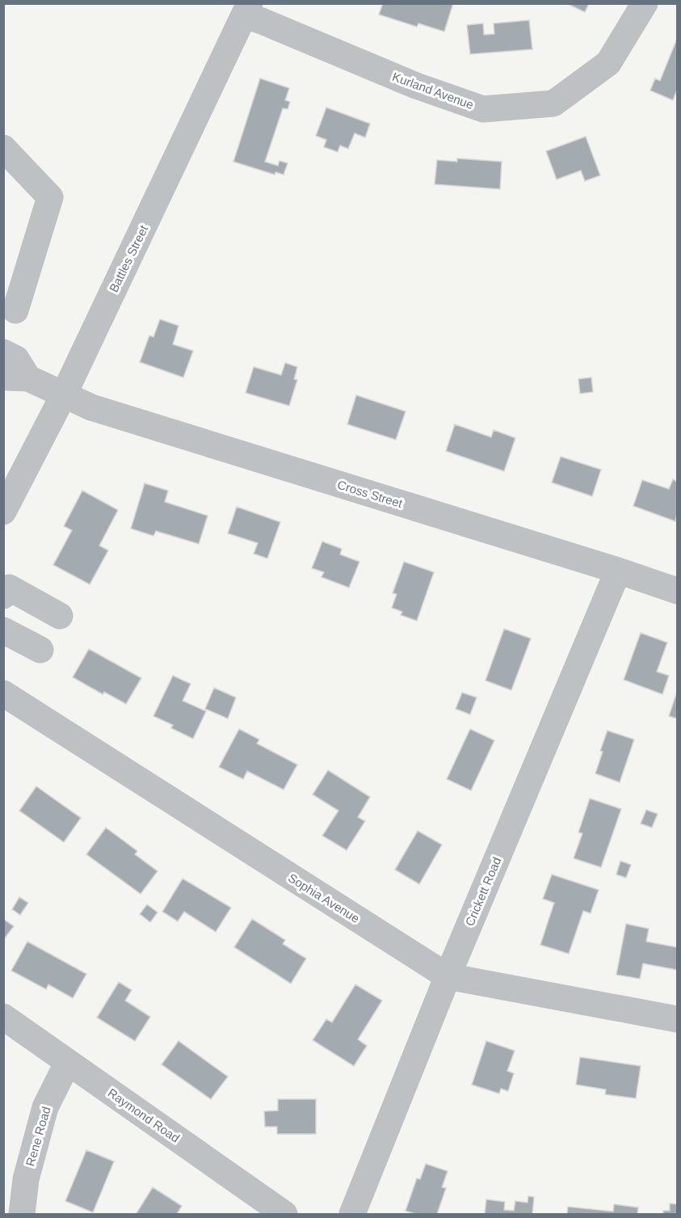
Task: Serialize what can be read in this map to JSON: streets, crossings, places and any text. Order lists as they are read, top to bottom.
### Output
{
  "streets": {
    "street": [
      "Kurland Avenue",
      "Battles Street",
      "Cross Street",
      "Crickett Road",
      "Sophia Avenue",
      "Raymond Road",
      "Rene Road"
    ]
  },
  "crossings": [
    ["Kurland Avenue", "Battles Street"],
    ["Battles Street", "Cross Street"],
    ["Cross Street", "Crickett Road"],
    ["Crickett Road", "Sophia Avenue"],
    ["Raymond Road", "Rene Road"]
  ]
}
